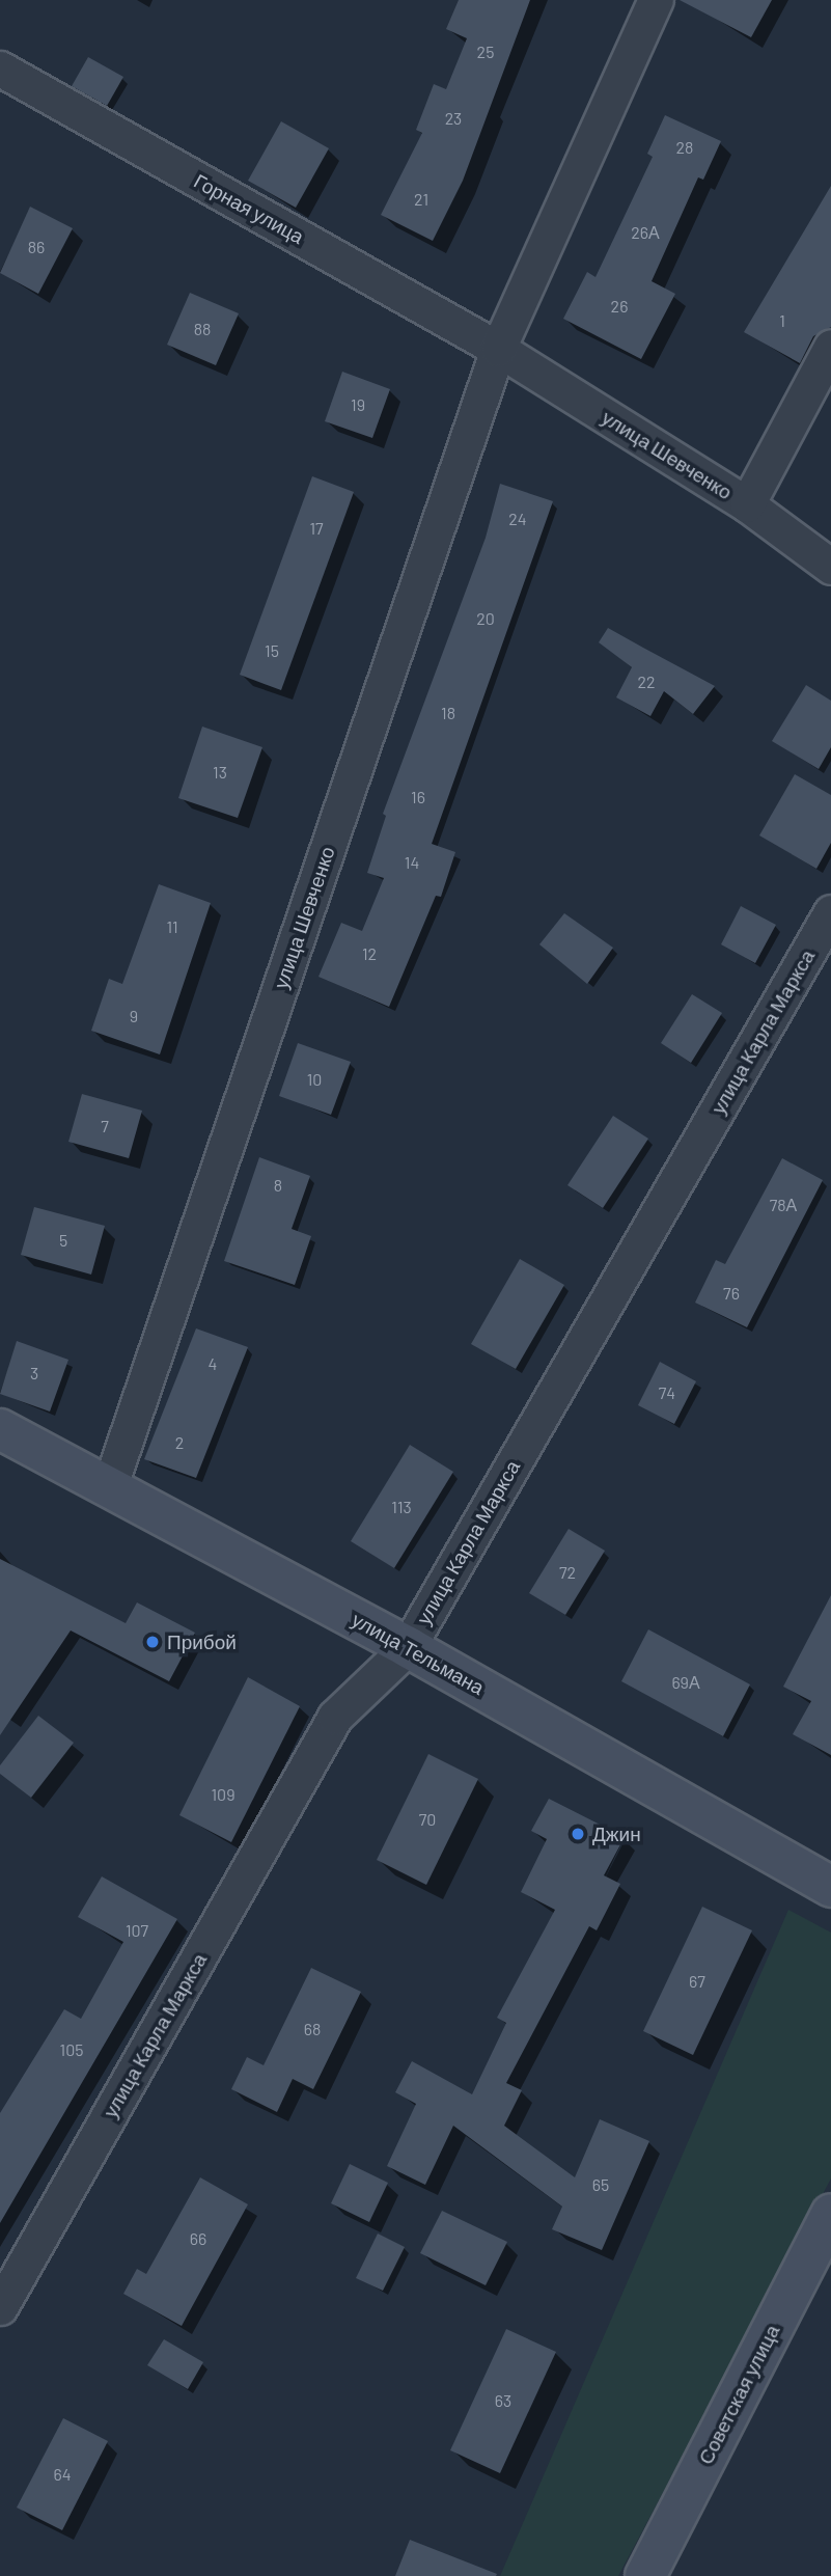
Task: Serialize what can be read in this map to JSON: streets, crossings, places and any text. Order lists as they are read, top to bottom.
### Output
{
  "streets": {
    "street": [
      "Горная улица",
      "улица Шевченко",
      "улица Карла Маркса",
      "улица Тельмана",
      "Советская улица"
    ]
  },
  "crossings": [
    ["Горная улица", "улица Шевченко"],
    ["улица Шевченко", "улица Тельмана"],
    ["улица Карла Маркса", "улица Тельмана"]
  ],
  "places": ["Прибой", "Джин"],
  "house_numbers": [
    "25",
    "23",
    "28",
    "21",
    "26А",
    "86",
    "26",
    "1",
    "88",
    "19",
    "24",
    "17",
    "20",
    "15",
    "22",
    "18",
    "13",
    "16",
    "14",
    "11",
    "12",
    "9",
    "10",
    "7",
    "8",
    "78А",
    "5",
    "76",
    "4",
    "3",
    "74",
    "2",
    "113",
    "72",
    "69А",
    "109",
    "70",
    "107",
    "67",
    "68",
    "105",
    "65",
    "66",
    "63",
    "64"
  ]
}
